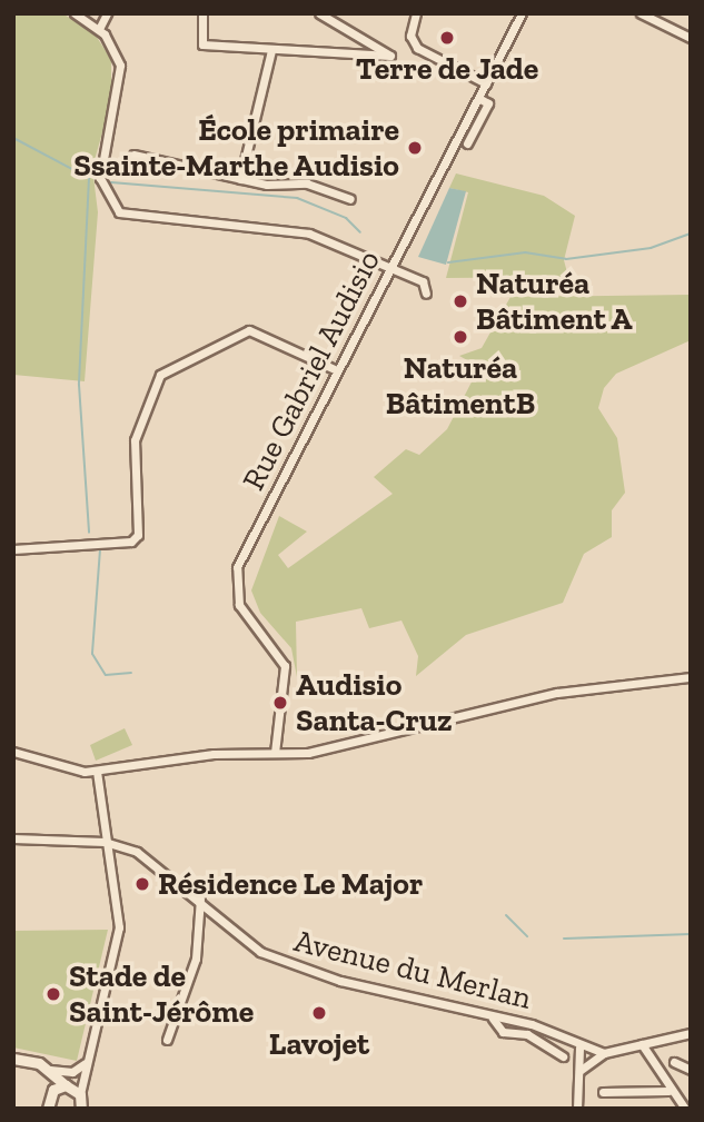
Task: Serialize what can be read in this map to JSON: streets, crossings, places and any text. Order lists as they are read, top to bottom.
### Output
{
  "streets": {
    "street": ["Rue Gabriel Audisio", "Avenue du Merlan"]
  },
  "places": [
    "Terre de Jade",
    "École primaire Ssainte-Marthe Audisio",
    "Naturéa Bâtiment A",
    "Naturéa BâtimentB",
    "Audisio Santa-Cruz",
    "Résidence Le Major",
    "Stade de Saint-Jérôme",
    "Lavojet"
  ]
}
